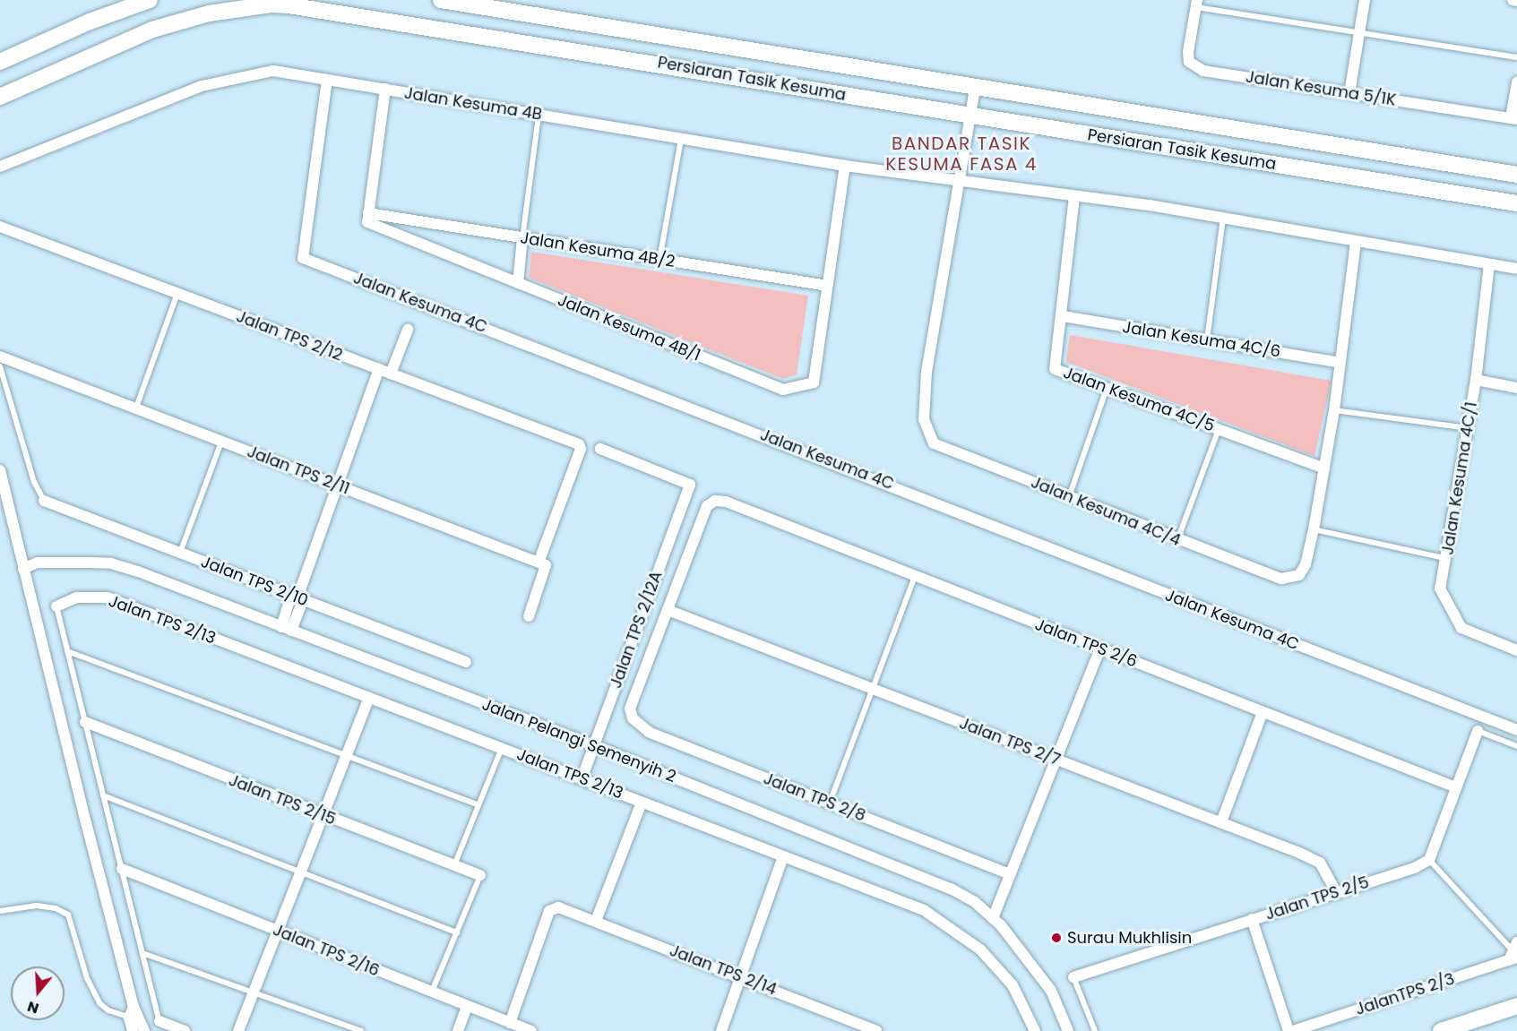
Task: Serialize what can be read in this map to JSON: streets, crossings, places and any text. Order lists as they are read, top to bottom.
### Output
{
  "streets": {
    "street": [
      "Persiaran Tasik Kesuma",
      "Jalan Kesuma 5/1K",
      "Jalan Kesuma 4B",
      "Jalan Kesuma 4B/2",
      "Jalan Kesuma 4C",
      "Jalan Kesuma 4B/1",
      "Jalan TPS 2/12",
      "Jalan Kesuma 4C/6",
      "Jalan Kesuma 4C/5",
      "Jalan TPS 2/11",
      "Jalan Kesuma 4C/1",
      "Jalan Kesuma 4C/4",
      "Jalan TPS 2/10",
      "Jalan TPS 2/13",
      "Jalan TPS 2/12A",
      "Jalan TPS 2/6",
      "Jalan Pelangi Semenyih 2",
      "Jalan TPS 2/7",
      "Jalan TPS 2/8",
      "Jalan TPS 2/15",
      "Jalan TPS 2/5",
      "Jalan TPS 2/16",
      "Jalan TPS 2/14",
      "JalanTPS 2/3"
    ]
  },
  "crossings": [
    ["Persiaran Tasik Kesuma", "Jalan Kesuma 4C/4"],
    ["Jalan Kesuma 4B", "Jalan Kesuma 4C"],
    ["Jalan Kesuma 4B", "Jalan Kesuma 4B/1"],
    ["Jalan Kesuma 4B", "Jalan Kesuma 4C/4"],
    ["Jalan Kesuma 4B/2", "Jalan Kesuma 4B/1"],
    ["Jalan TPS 2/12", "Jalan TPS 2/11"],
    ["Jalan Kesuma 4C/6", "Jalan Kesuma 4C/5"],
    ["Jalan Kesuma 4C/6", "Jalan Kesuma 4C/4"],
    ["Jalan Kesuma 4C/5", "Jalan Kesuma 4C/4"],
    ["Jalan TPS 2/13", "Jalan TPS 2/12A"],
    ["Jalan TPS 2/12A", "Jalan Pelangi Semenyih 2"],
    ["Jalan TPS 2/6", "Jalan TPS 2/7"],
    ["Jalan TPS 2/6", "Jalan TPS 2/8"],
    ["Jalan TPS 2/7", "Jalan TPS 2/8"],
    ["Jalan TPS 2/7", "Jalan TPS 2/5"],
    ["Jalan TPS 2/16", "Jalan TPS 2/14"]
  ],
  "districts": ["BANDAR TASIK KESUMA FASA 4"],
  "places": ["Surau Mukhlisin"],
  "north": "bottom"
}
